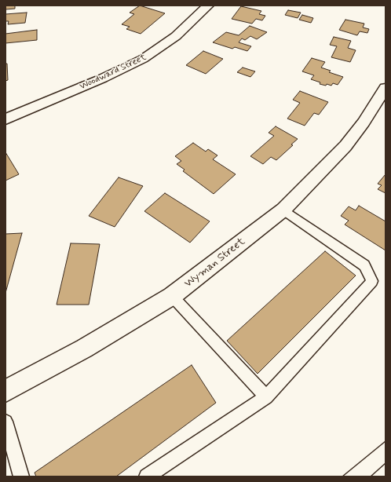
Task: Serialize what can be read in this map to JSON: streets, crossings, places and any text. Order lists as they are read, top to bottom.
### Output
{
  "streets": {
    "street": ["Woodward Street", "Wyman Street"]
  }
}
